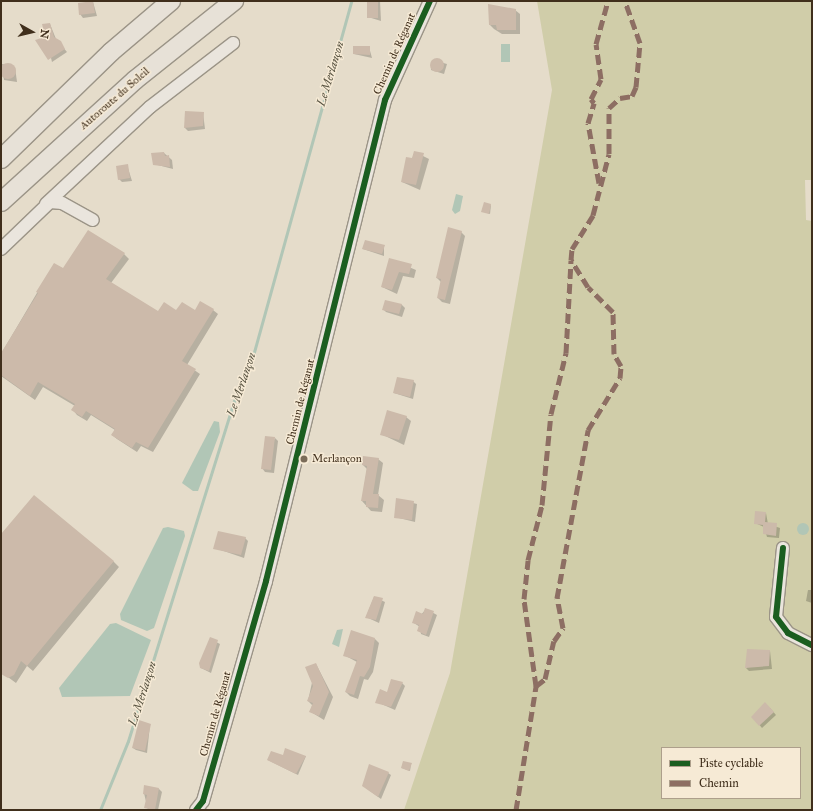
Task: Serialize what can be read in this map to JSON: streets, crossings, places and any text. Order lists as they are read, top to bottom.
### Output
{
  "streets": {
    "highway": ["Autoroute du Soleil"],
    "street": ["Chemin de Réganat"]
  },
  "water": ["Le Merlançon"],
  "places": ["Merlançon"],
  "legend": ["Piste cyclable", "Chemin"],
  "north": "right"
}
